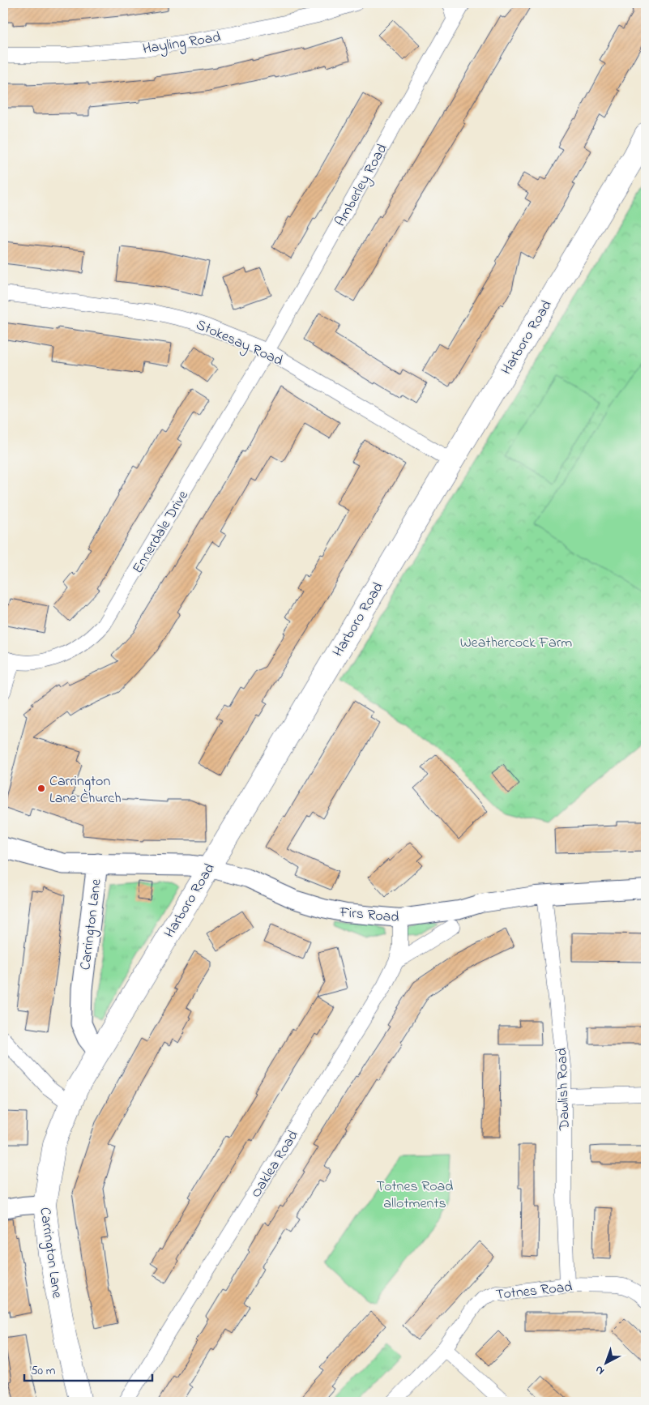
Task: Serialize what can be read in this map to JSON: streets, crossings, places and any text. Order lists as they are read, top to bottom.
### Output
{
  "streets": {
    "main road": ["Harboro Road", "Firs Road", "Carrington Lane"],
    "street": [
      "Hayling Road",
      "Amberley Road",
      "Stokesay Road",
      "Ennerdale Drive",
      "Dawlish Road",
      "Oaklea Road",
      "Totnes Road"
    ]
  },
  "crossings": [
    ["Amberley Road", "Stokesay Road"],
    ["Amberley Road", "Ennerdale Drive"],
    ["Harboro Road", "Stokesay Road"],
    ["Harboro Road", "Firs Road"],
    ["Harboro Road", "Carrington Lane"],
    ["Stokesay Road", "Ennerdale Drive"],
    ["Firs Road", "Carrington Lane"],
    ["Firs Road", "Dawlish Road"],
    ["Firs Road", "Oaklea Road"],
    ["Dawlish Road", "Totnes Road"]
  ],
  "parks": ["Weathercock Farm", "Totnes Road allotments"],
  "places": ["Carrington Lane Church"],
  "scale_bar": "50 m",
  "north": "bottom left"
}
